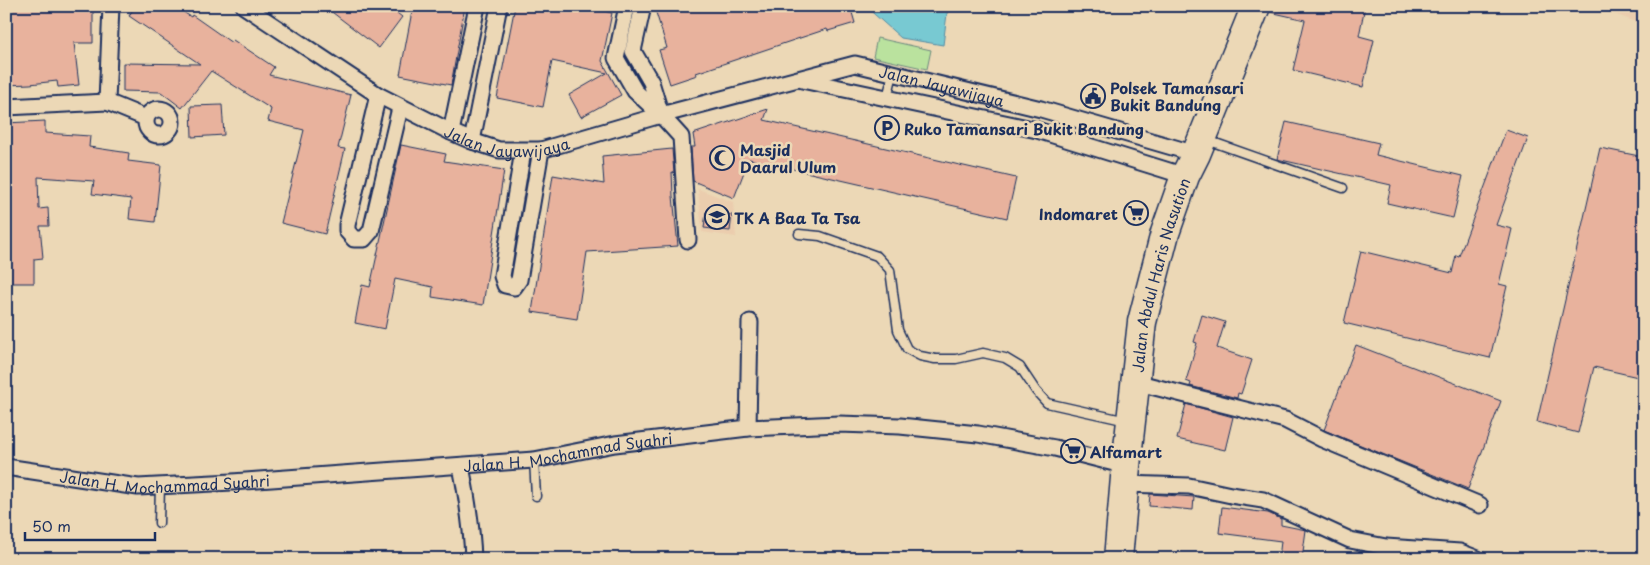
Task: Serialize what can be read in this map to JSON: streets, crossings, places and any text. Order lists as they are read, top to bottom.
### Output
{
  "streets": {
    "highway": ["Jalan Abdul Haris Nasution"],
    "street": ["Jalan Jayawijaya", "Jalan H. Mochammad Syahri"]
  },
  "crossings": [
    ["Jalan Jayawijaya", "Jalan Abdul Haris Nasution"],
    ["Jalan Abdul Haris Nasution", "Jalan H. Mochammad Syahri"]
  ],
  "places": {
    "public building": ["Polsek Tamansari Bukit Bandung"],
    "parking": ["Ruko Tamansari Bukit Bandung"],
    "mosque": ["Masjid Daarul Ulum"],
    "supermarket": ["Indomaret", "Alfamart"],
    "school or university": ["TK A Baa Ta Tsa"]
  },
  "scale_bar": "50 m"
}
